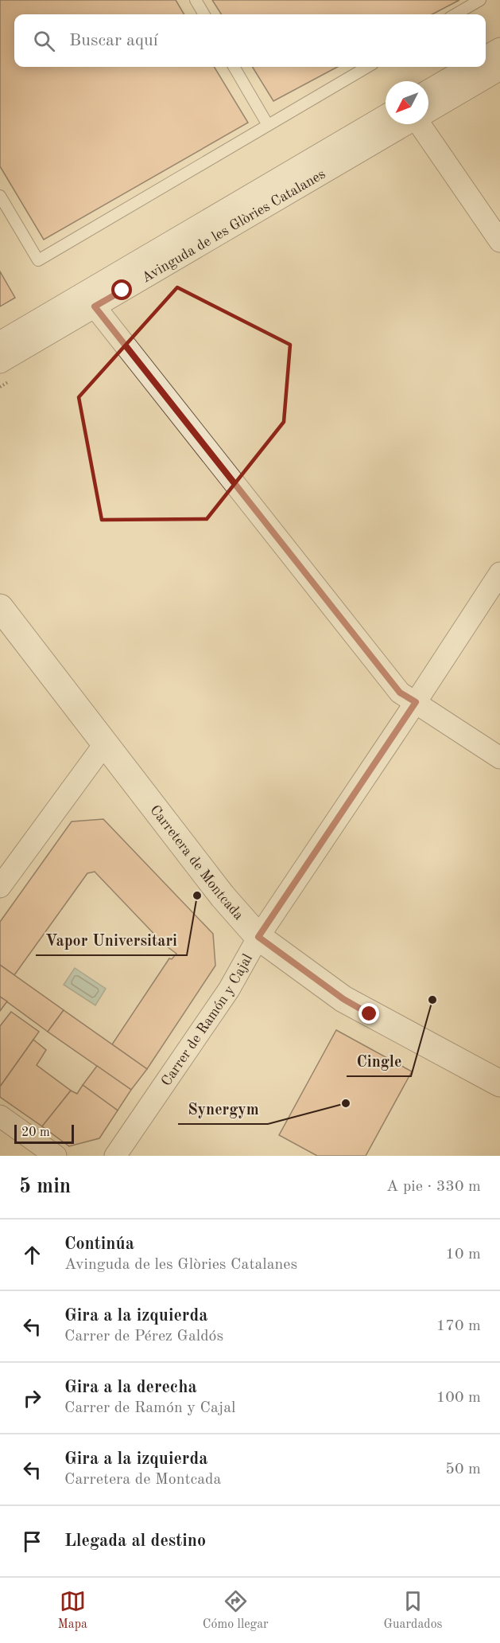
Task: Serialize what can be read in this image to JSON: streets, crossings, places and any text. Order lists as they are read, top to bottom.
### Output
{
  "streets": {
    "street": ["Avinguda de les Glòries Catalanes", "Carretera de Montcada", "Carrer de Ramón y Cajal"]
  },
  "crossings": [
    ["Carretera de Montcada", "Carrer de Ramón y Cajal"]
  ],
  "places": ["Vapor Universitari", "Cingle", "Synergym"],
  "scale_bar": "20 m",
  "north": "bottom left",
  "page": {
    "search": "Buscar aquí",
    "scale": "20 m",
    "heading": ["5 min", "A pie · 330 m"],
    "list": [
      ["Continúa", "Avinguda de les Glòries Catalanes", "10 m"],
      ["Gira a la izquierda", "Carrer de Pérez Galdós", "170 m"],
      ["Gira a la derecha", "Carrer de Ramón y Cajal", "100 m"],
      ["Gira a la izquierda", "Carretera de Montcada", "50 m"],
      "Llegada al destino"
    ],
    "nav": ["Mapa", "Cómo llegar", "Guardados"]
  }
}
